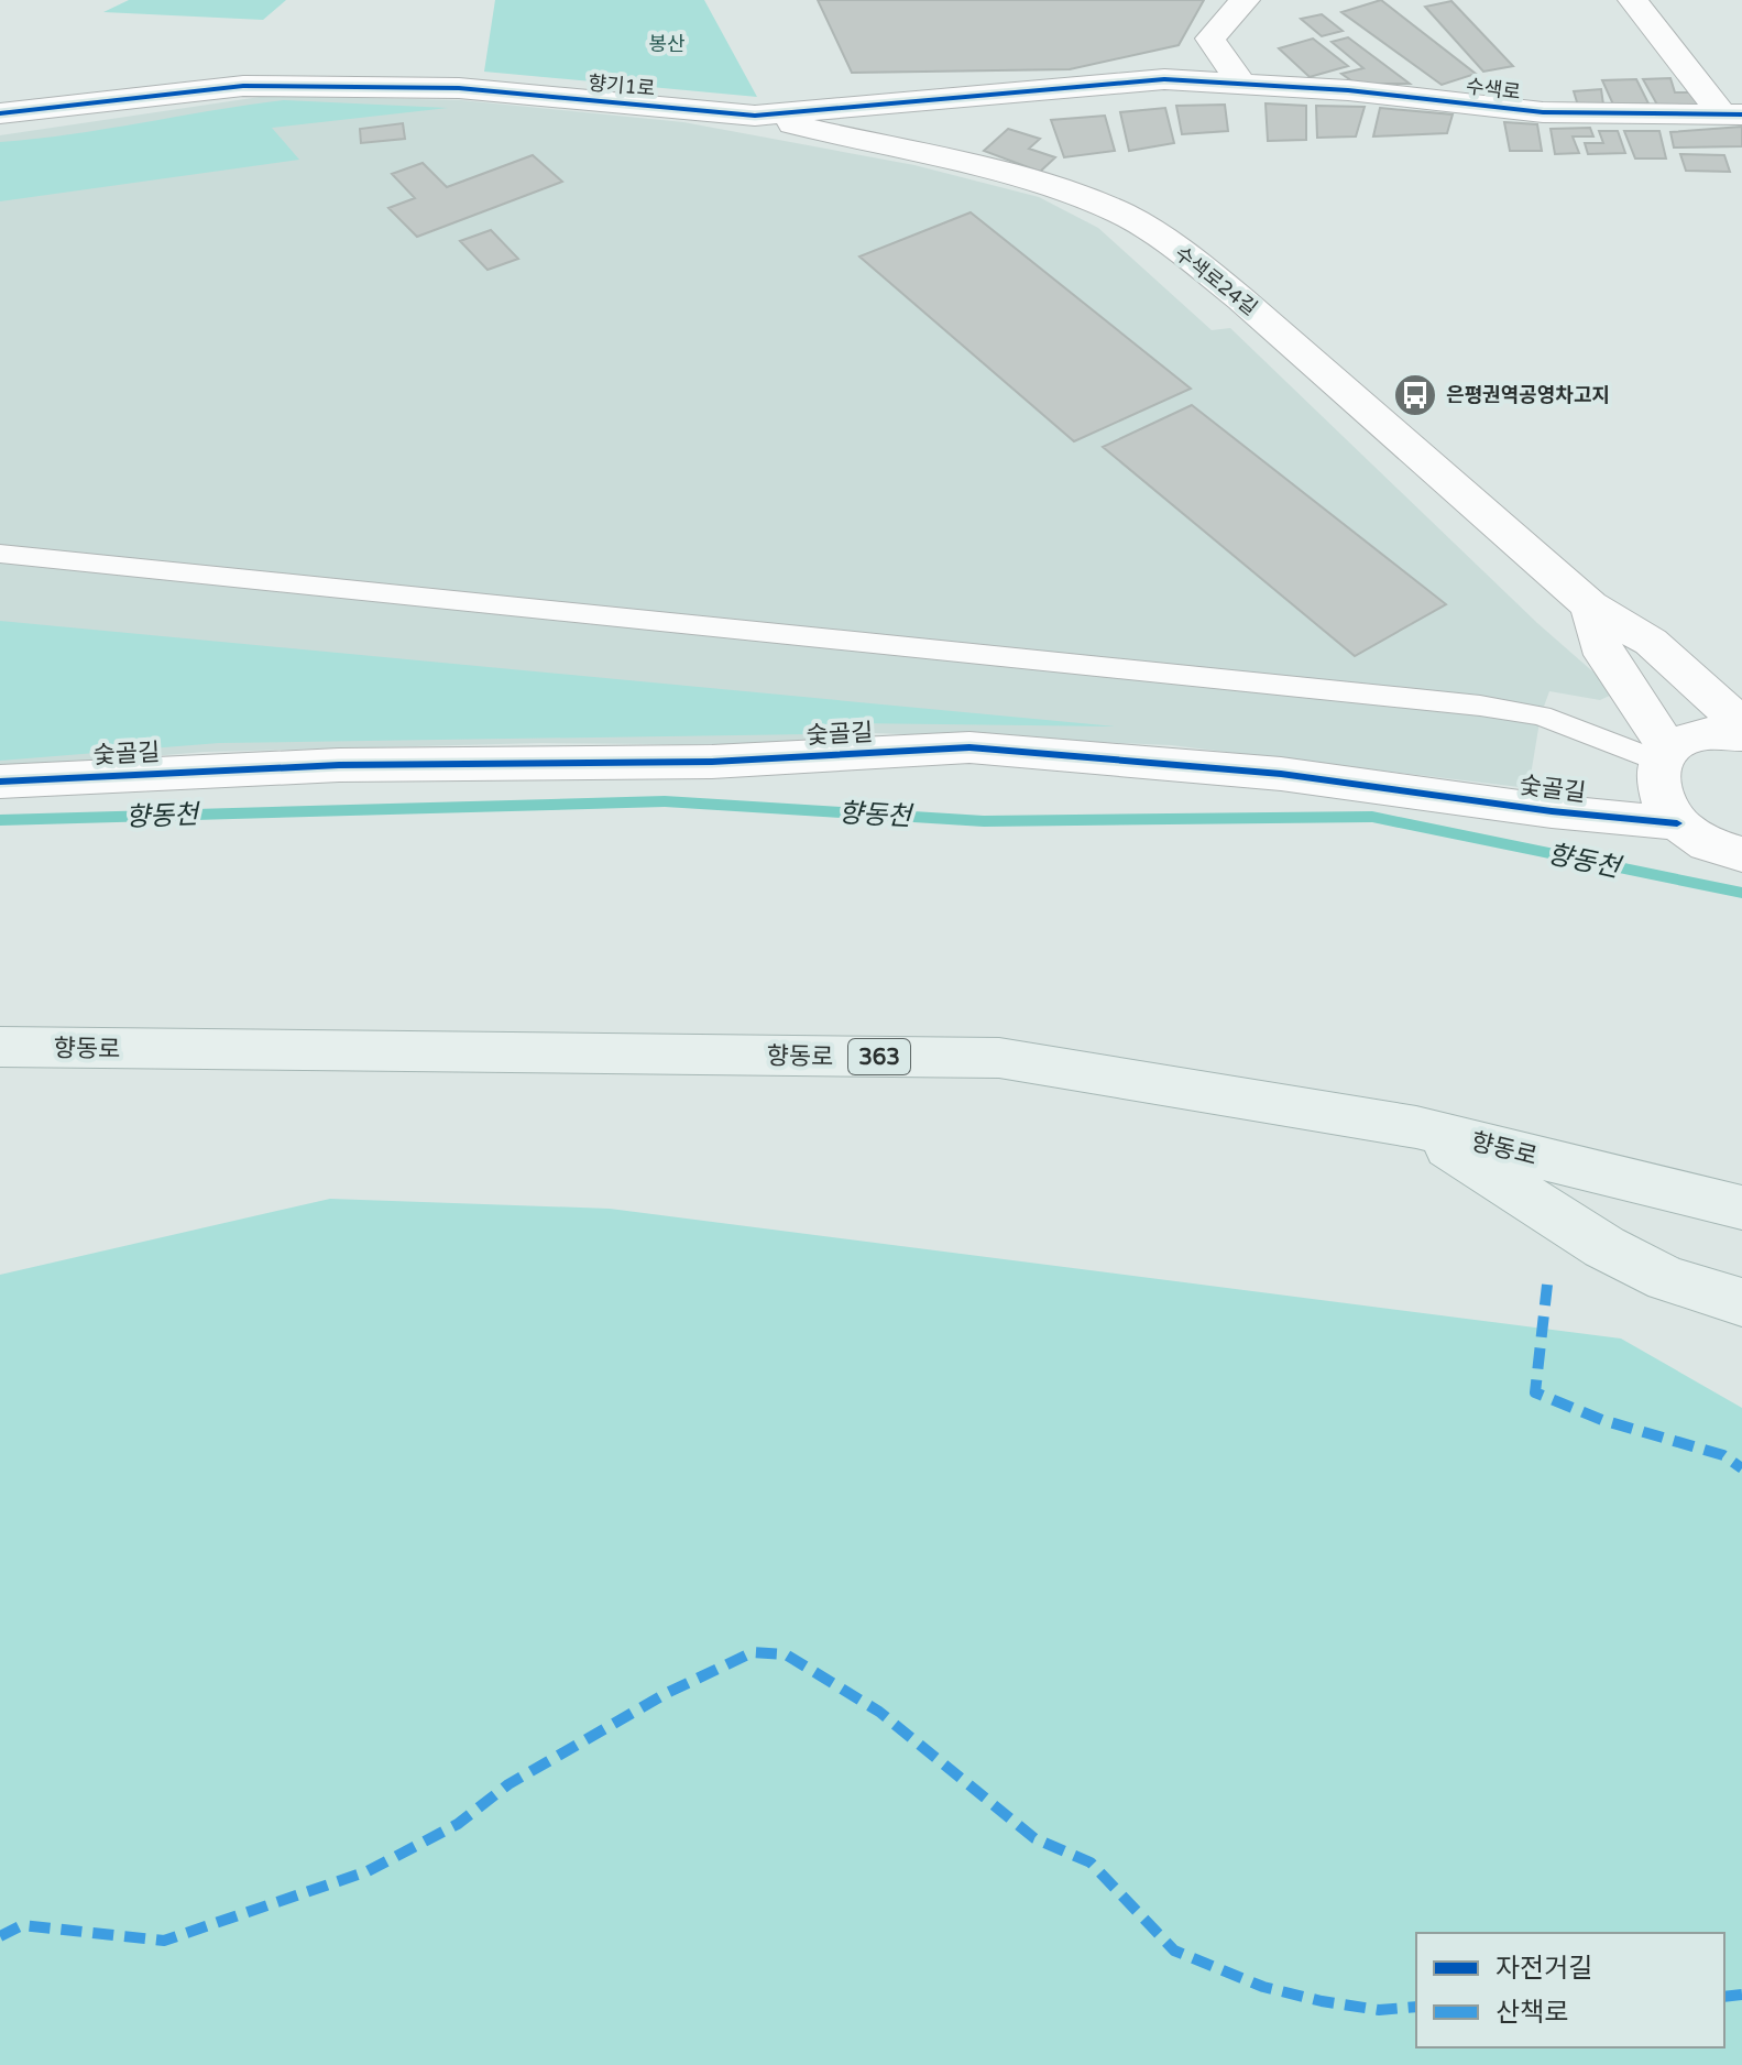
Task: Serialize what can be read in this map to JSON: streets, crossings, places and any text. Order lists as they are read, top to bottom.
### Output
{
  "streets": {
    "main road": ["향동로", "363"],
    "street": [
      "향기1로",
      "수색로",
      "수색로24길",
      "숯골길"
    ]
  },
  "crossings": [
    ["향기1로", "수색로"],
    ["향기1로", "수색로24길"]
  ],
  "water": ["향동천"],
  "parks": ["봉산"],
  "places": {
    "bus stop": ["은평권역공영차고지"]
  },
  "legend": ["자전거길", "산책로"]
}
